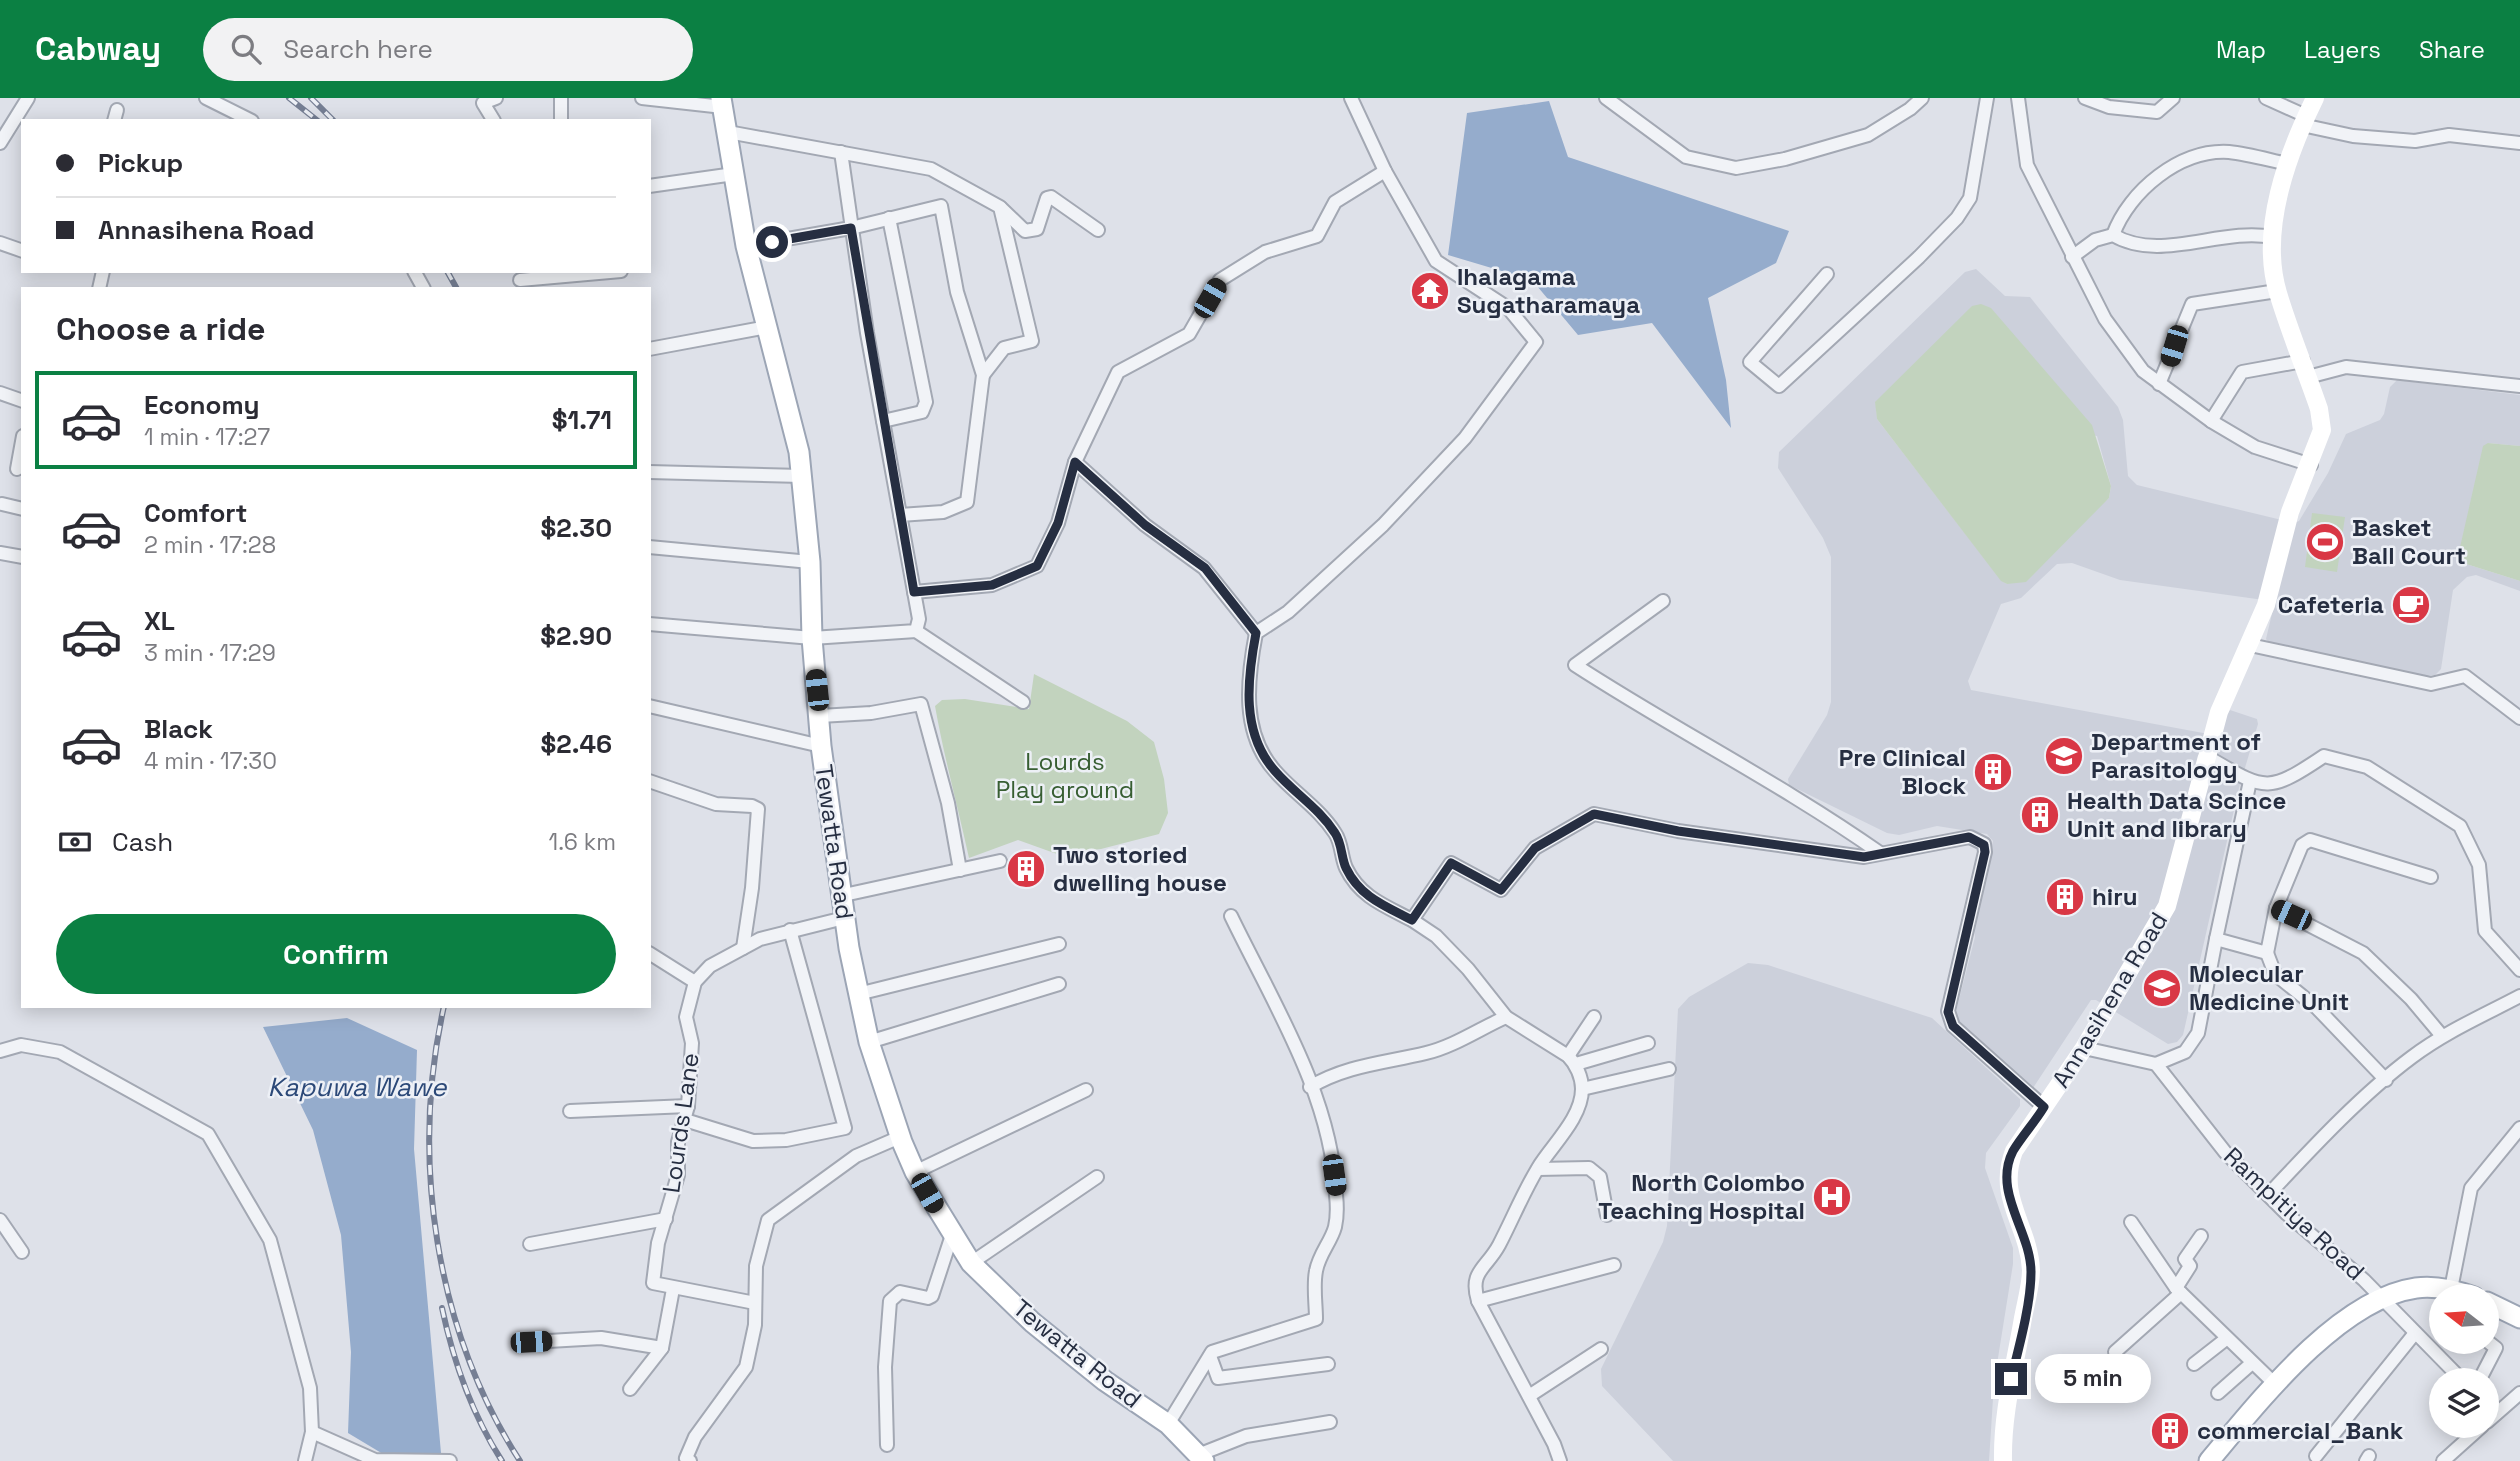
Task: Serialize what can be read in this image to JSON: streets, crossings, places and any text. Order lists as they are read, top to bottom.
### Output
{
  "streets": {
    "main road": ["Tewatta Road"],
    "street": ["Annasihena Road", "Lourds Lane", "Rampitiya Road"]
  },
  "water": ["Kapuwa Wawe"],
  "parks": ["Lourds Play ground"],
  "places": {
    "temple": ["Ihalagama Sugatharamaya"],
    "sports": ["Basket Ball Court"],
    "cafe": ["Cafeteria"],
    "school or university": ["Department of Parasitology", "Molecular Medicine Unit"],
    "building": [
      "Pre Clinical Block",
      "Health Data Scince Unit and library",
      "Two storied dwelling house",
      "hiru",
      "commercial_Bank"
    ],
    "hospital": ["North Colombo Teaching Hospital"]
  },
  "north": "left",
  "page": {
    "header": "Cabway",
    "search": "Search here",
    "nav": ["Map", "Layers", "Share"],
    "banner": ["Pickup", "Annasihena Road"],
    "heading": "Choose a ride",
    "list": [
      {
        "name": "Economy",
        "note": "1 min · 17:27",
        "value": "$1.71"
      },
      {
        "name": "Comfort",
        "note": "2 min · 17:28",
        "value": "$2.30"
      },
      {
        "name": "XL",
        "note": "3 min · 17:29",
        "value": "$2.90"
      },
      {
        "name": "Black",
        "note": "4 min · 17:30",
        "value": "$2.46"
      }
    ],
    "pay": ["Cash", "1.6 km"],
    "buttons": "Confirm",
    "bubble": "5 min"
  }
}
